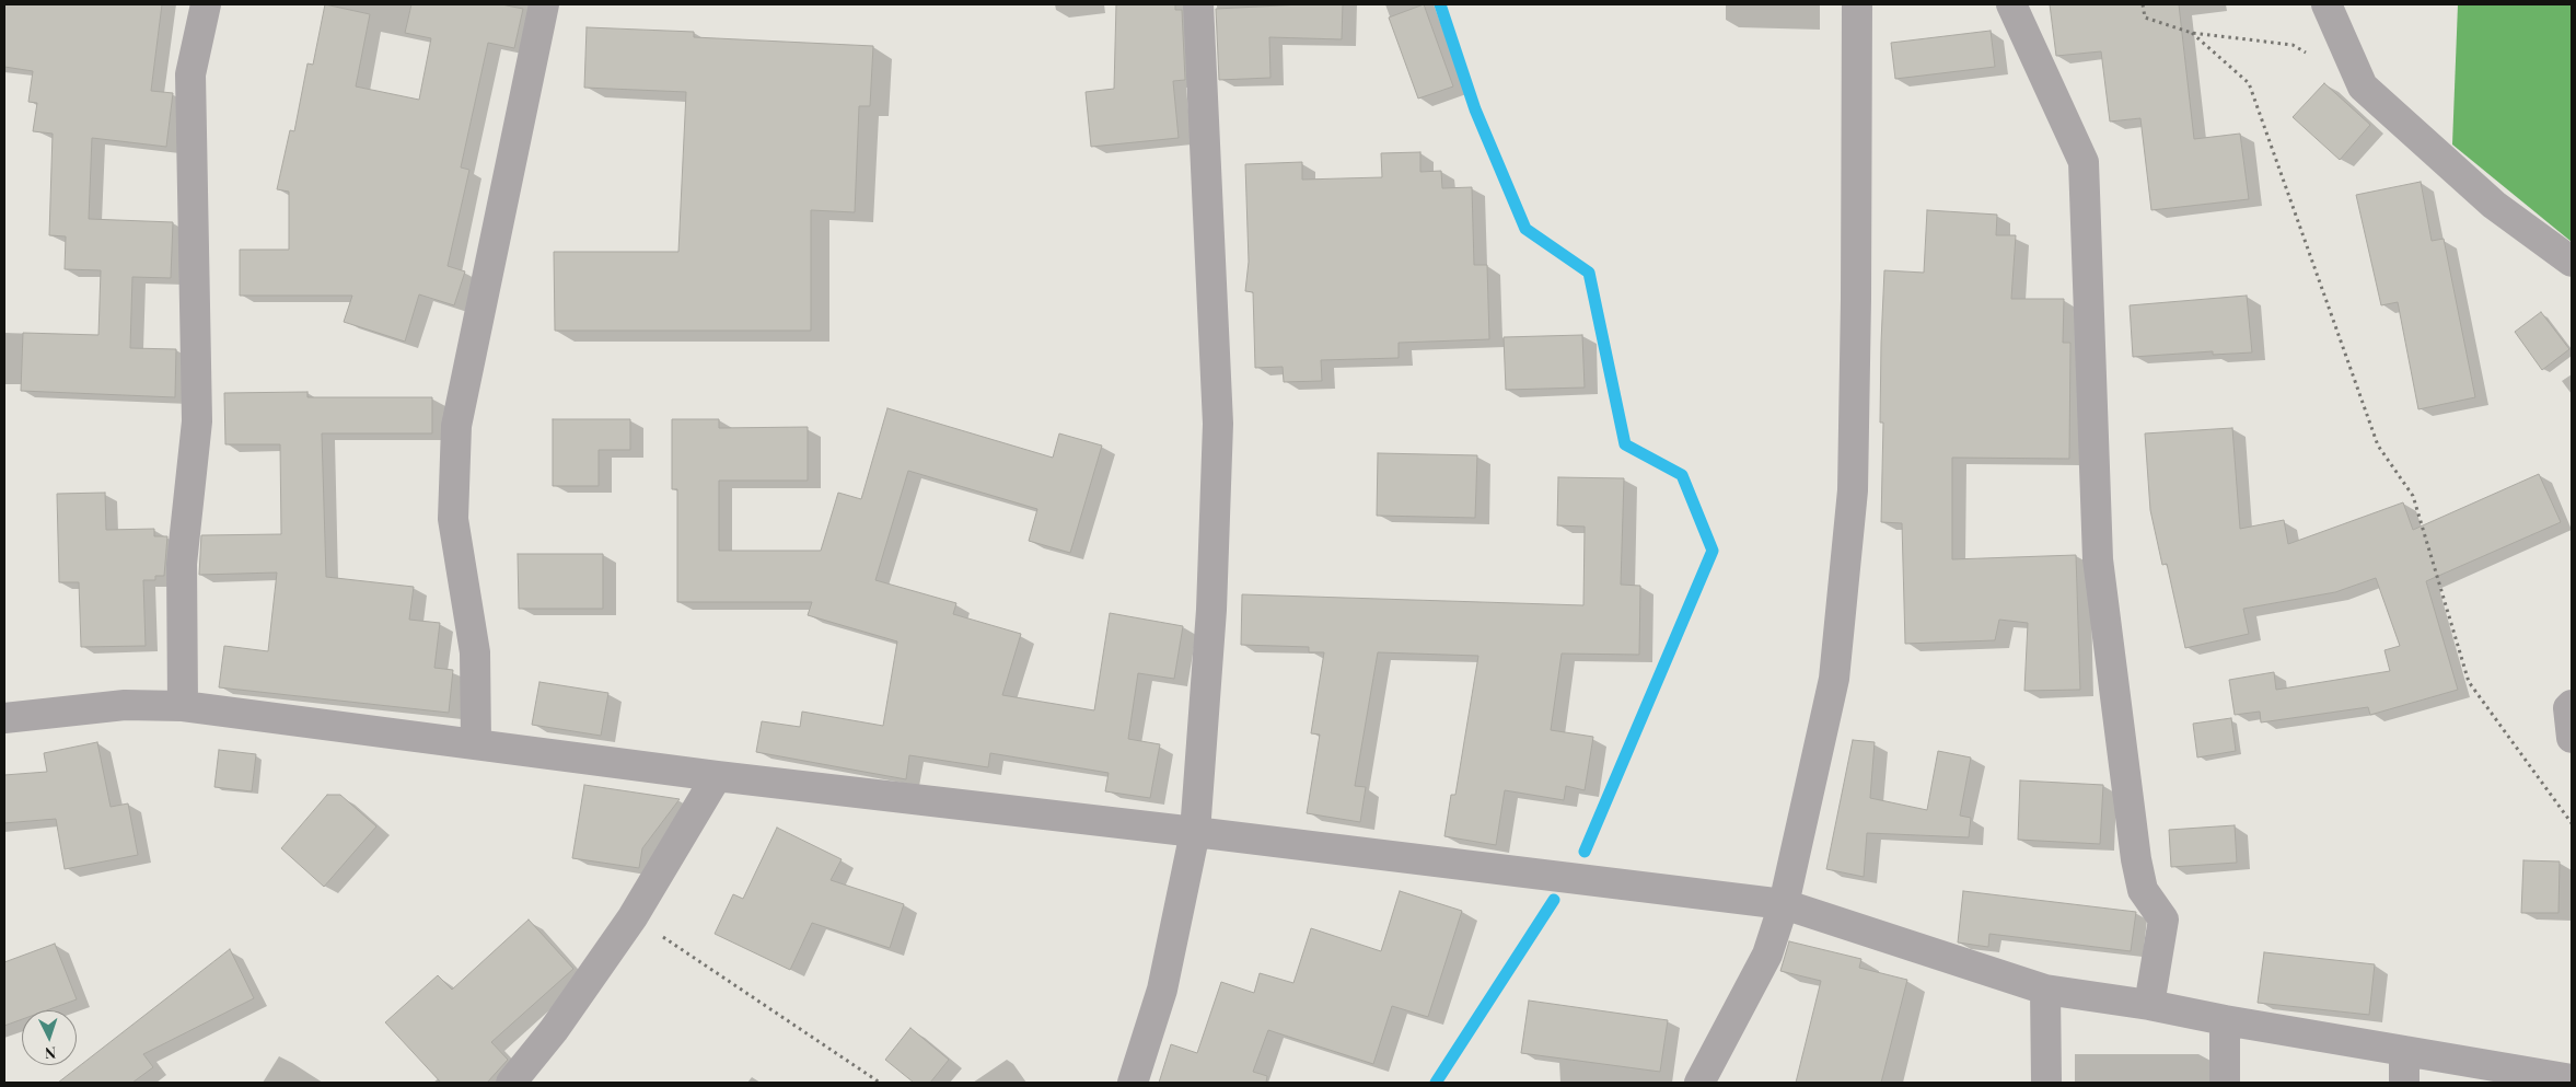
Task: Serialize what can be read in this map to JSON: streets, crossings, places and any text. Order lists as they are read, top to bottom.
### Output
{
  "north": "bottom"
}
